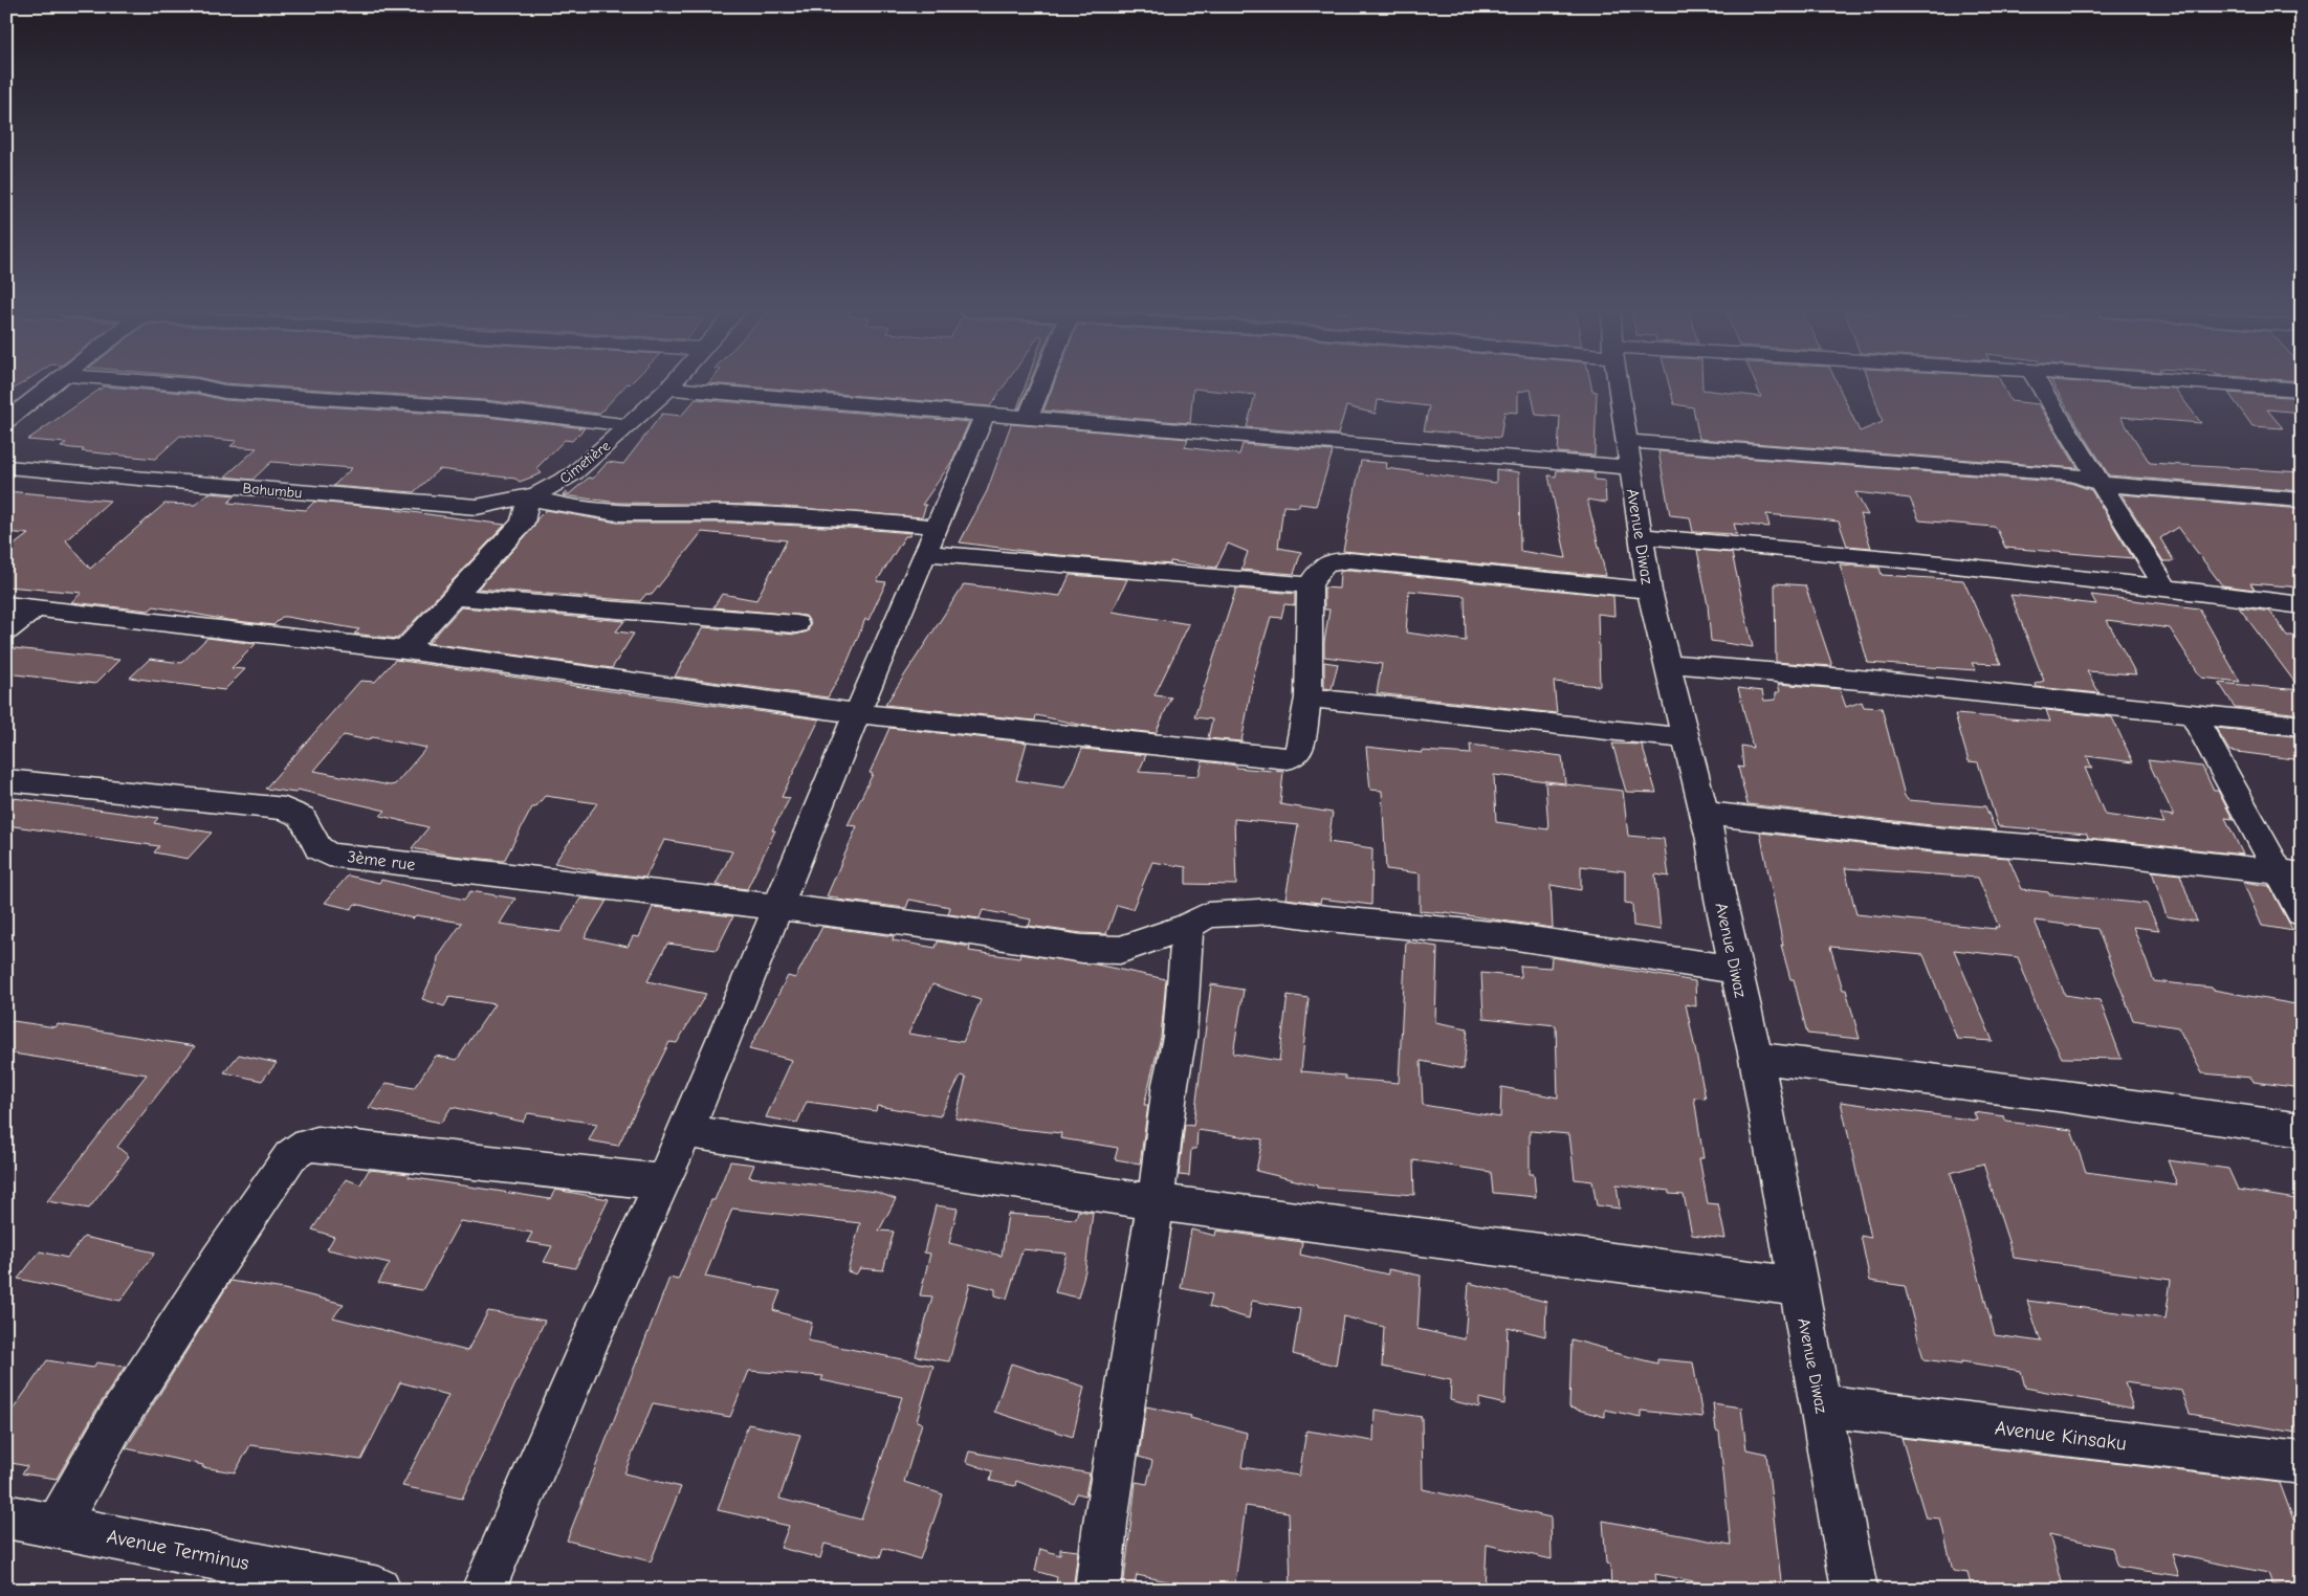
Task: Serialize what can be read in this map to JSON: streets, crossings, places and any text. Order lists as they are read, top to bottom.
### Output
{
  "streets": {
    "street": [
      "Cimetière",
      "Bahumbu",
      "Avenue Diwaz",
      "3ème rue",
      "Avenue Kinsaku",
      "Avenue Terminus"
    ]
  },
  "crossings": [
    ["Cimetière", "Bahumbu"],
    ["Avenue Diwaz", "3ème rue"],
    ["Avenue Diwaz", "Avenue Kinsaku"]
  ]
}
